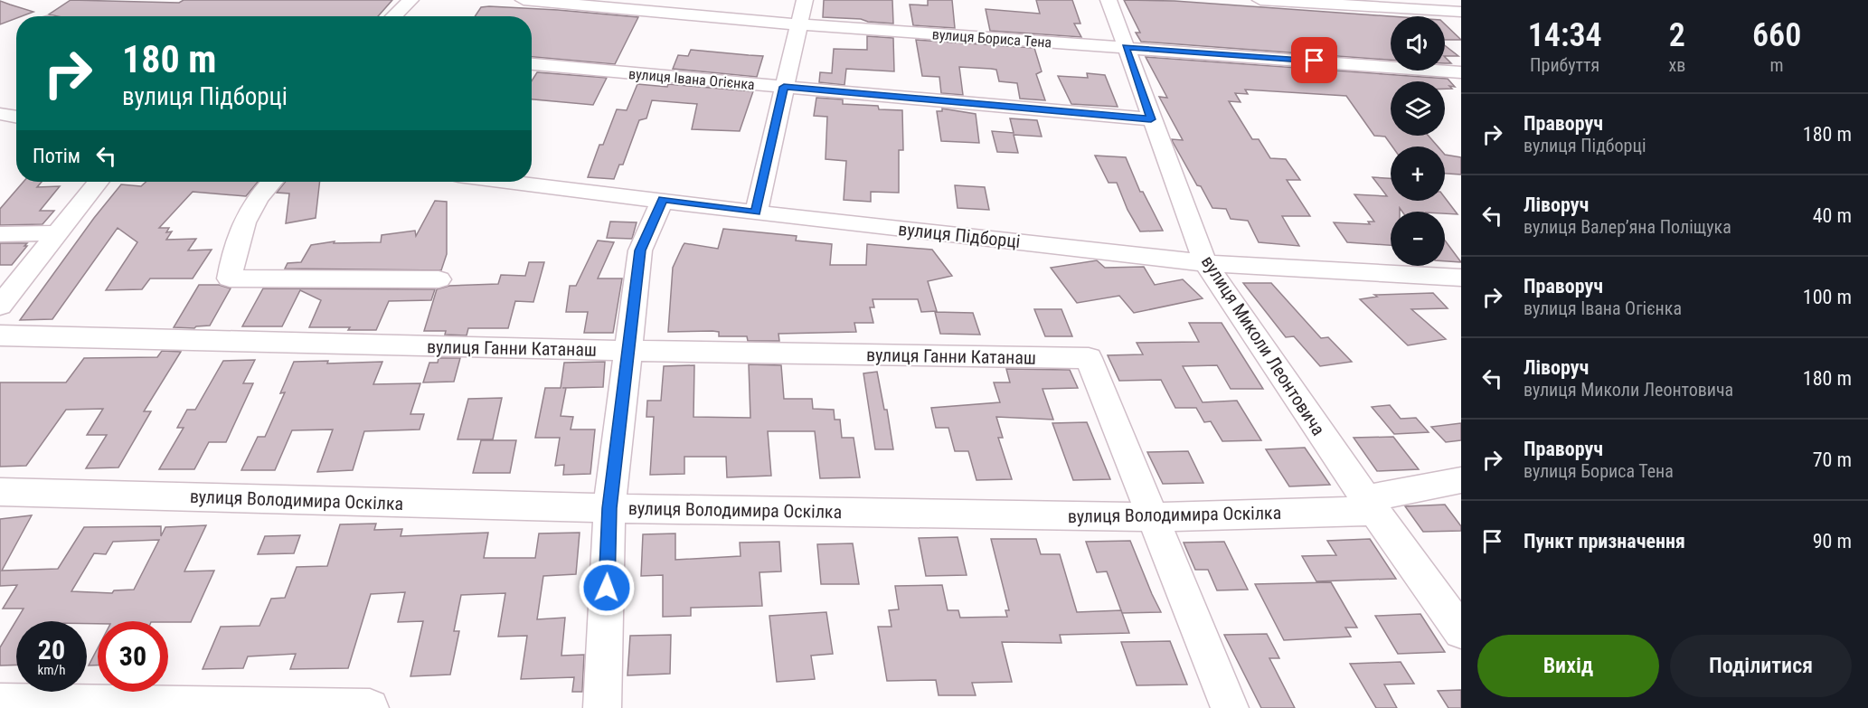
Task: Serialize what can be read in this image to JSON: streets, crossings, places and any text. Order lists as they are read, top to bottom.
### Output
{
  "streets": {
    "street": [
      "вулиця Бориса Тена",
      "вулиця Івана Огієнка",
      "вулиця Підборці",
      "вулиця Миколи Леонтовича",
      "вулиця Ганни Катанаш",
      "вулиця Володимира Оскілка"
    ]
  },
  "crossings": [
    ["вулиця Бориса Тена", "вулиця Миколи Леонтовича"],
    ["вулиця Івана Огієнка", "вулиця Миколи Леонтовича"],
    ["вулиця Підборці", "вулиця Миколи Леонтовича"],
    ["вулиця Миколи Леонтовича", "вулиця Володимира Оскілка"],
    ["вулиця Ганни Катанаш", "вулиця Володимира Оскілка"]
  ],
  "page": {
    "eta": [
      "14:34",
      "Прибуття",
      "2",
      "хв",
      "660",
      "m"
    ],
    "map_buttons": ["+", "−"],
    "turn": ["180 m", "вулиця Підборці"],
    "list": [
      {
        "name": "Праворуч",
        "note": "вулиця Підборці",
        "value": "180 m"
      },
      {
        "name": "Ліворуч",
        "note": "вулиця Валерʼяна Поліщука",
        "value": "40 m"
      },
      {
        "name": "Праворуч",
        "note": "вулиця Івана Огієнка",
        "value": "100 m"
      },
      {
        "name": "Ліворуч",
        "note": "вулиця Миколи Леонтовича",
        "value": "180 m"
      },
      {
        "name": "Праворуч",
        "note": "вулиця Бориса Тена",
        "value": "70 m"
      },
      {
        "name": "Пункт призначення",
        "value": "90 m"
      }
    ],
    "then": "Потім",
    "speed": "20 km/h",
    "limit": "30",
    "buttons": ["Вихід", "Поділитися"]
  }
}
